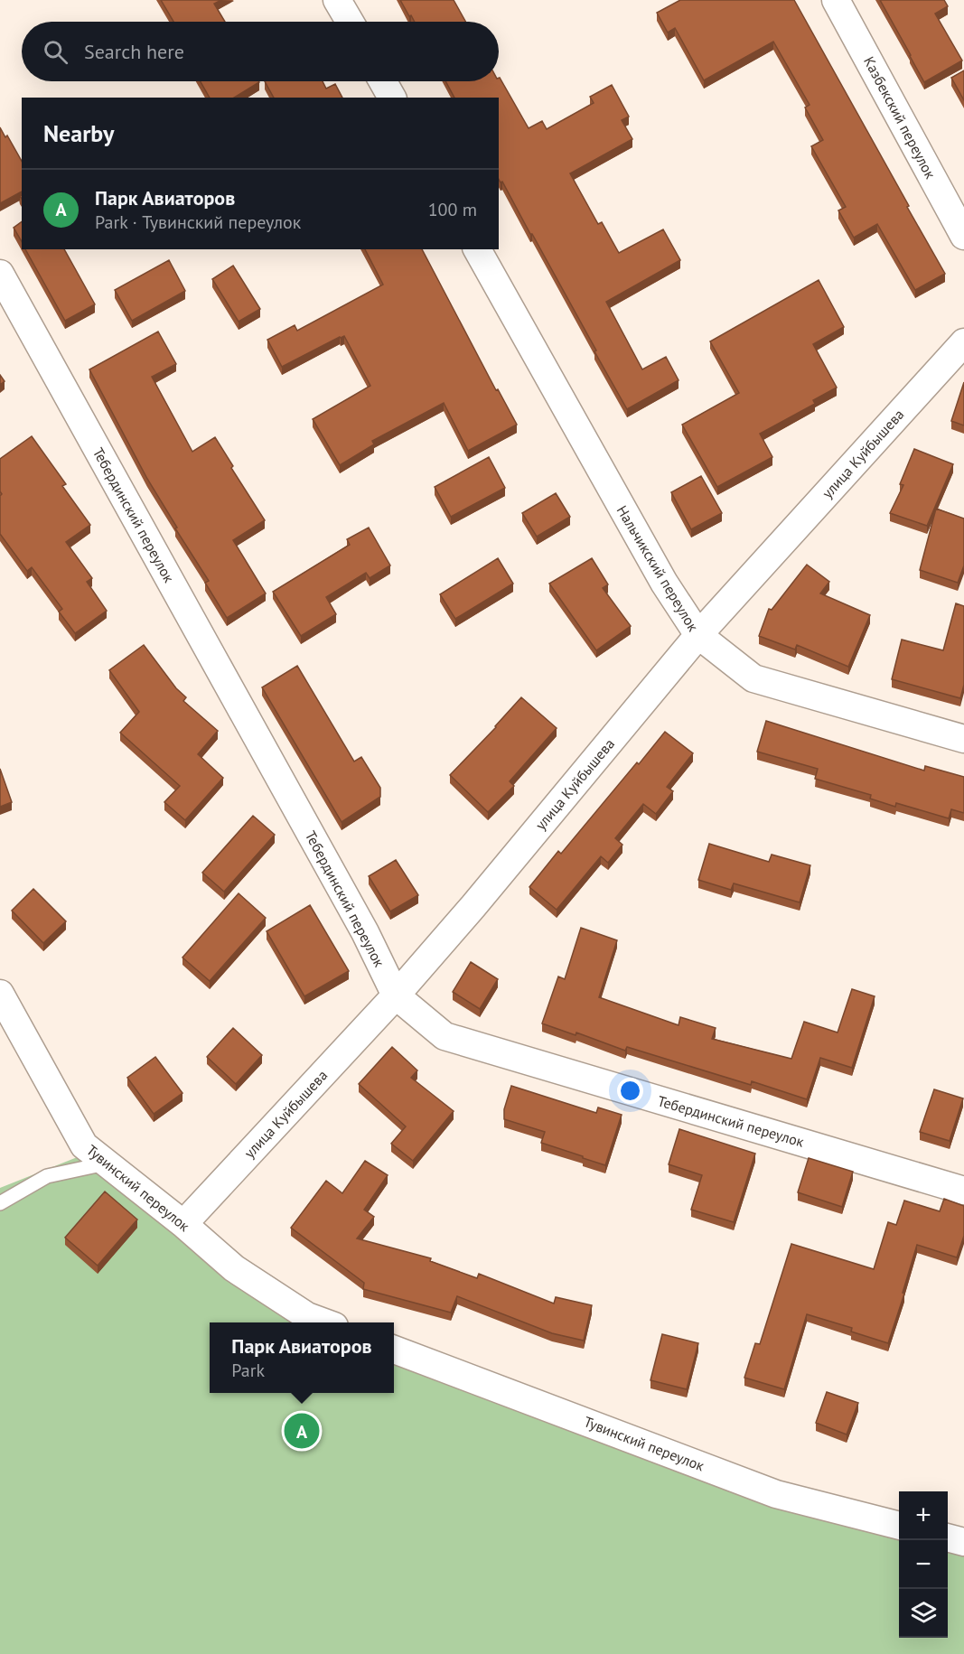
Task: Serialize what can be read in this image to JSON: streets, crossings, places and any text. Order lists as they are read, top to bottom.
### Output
{
  "streets": {
    "street": [
      "Казбекский переулок",
      "улица Куйбышева",
      "Тебердинский переулок",
      "Нальчикский переулок",
      "Тувинский переулок"
    ]
  },
  "crossings": [
    ["улица Куйбышева", "Тебердинский переулок"],
    ["улица Куйбышева", "Нальчикский переулок"],
    ["улица Куйбышева", "Тувинский переулок"]
  ],
  "page": {
    "search": "Search here",
    "heading": "Nearby",
    "list": [
      {
        "mark": "A",
        "name": "Парк Авиаторов",
        "note": "Park · Тувинский переулок",
        "value": "100 m"
      }
    ],
    "popup": ["Парк Авиаторов", "Park"],
    "pins": "A",
    "map_buttons": ["+", "−"]
  }
}
